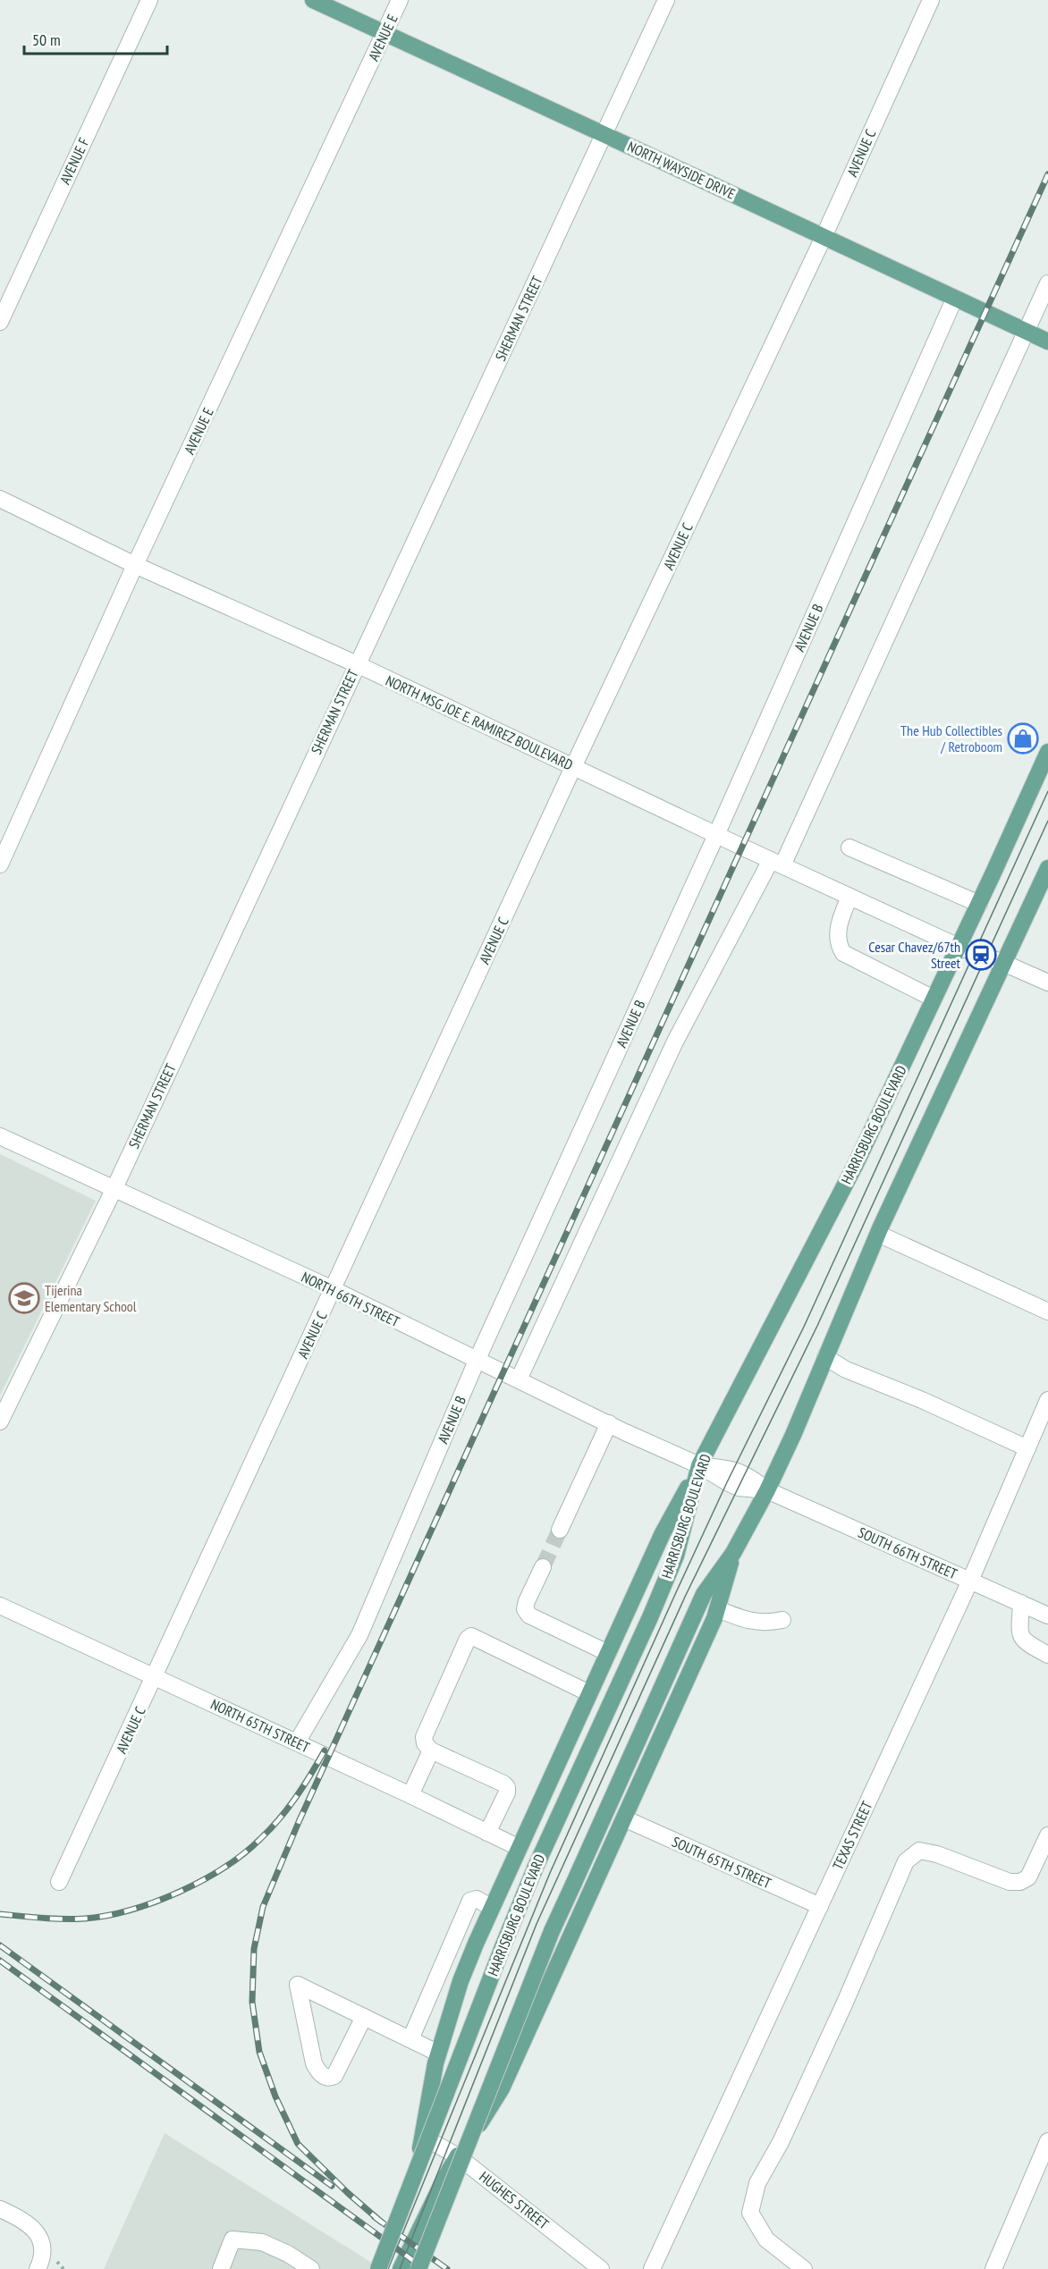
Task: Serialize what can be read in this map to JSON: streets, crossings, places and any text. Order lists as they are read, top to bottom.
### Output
{
  "streets": {
    "main road": ["NORTH WAYSIDE DRIVE", "HARRISBURG BOULEVARD"],
    "street": [
      "AVENUE E",
      "AVENUE C",
      "AVENUE F",
      "SHERMAN STREET",
      "AVENUE B",
      "NORTH MSG JOE E. RAMIREZ BOULEVARD",
      "NORTH 66TH STREET",
      "SOUTH 66TH STREET",
      "NORTH 65TH STREET",
      "TEXAS STREET",
      "SOUTH 65TH STREET",
      "HUGHES STREET"
    ]
  },
  "crossings": [
    ["AVENUE E", "NORTH WAYSIDE DRIVE"],
    ["AVENUE E", "NORTH MSG JOE E. RAMIREZ BOULEVARD"],
    ["AVENUE C", "NORTH WAYSIDE DRIVE"],
    ["AVENUE C", "NORTH MSG JOE E. RAMIREZ BOULEVARD"],
    ["AVENUE C", "NORTH 66TH STREET"],
    ["AVENUE C", "NORTH 65TH STREET"],
    ["NORTH WAYSIDE DRIVE", "SHERMAN STREET"],
    ["NORTH WAYSIDE DRIVE", "AVENUE B"],
    ["SHERMAN STREET", "NORTH MSG JOE E. RAMIREZ BOULEVARD"],
    ["SHERMAN STREET", "NORTH 66TH STREET"],
    ["AVENUE B", "NORTH MSG JOE E. RAMIREZ BOULEVARD"],
    ["AVENUE B", "NORTH 66TH STREET"],
    ["AVENUE B", "NORTH 65TH STREET"],
    ["NORTH MSG JOE E. RAMIREZ BOULEVARD", "HARRISBURG BOULEVARD"],
    ["HARRISBURG BOULEVARD", "NORTH 66TH STREET"],
    ["HARRISBURG BOULEVARD", "SOUTH 66TH STREET"],
    ["NORTH 66TH STREET", "SOUTH 66TH STREET"],
    ["SOUTH 66TH STREET", "TEXAS STREET"],
    ["TEXAS STREET", "SOUTH 65TH STREET"]
  ],
  "places": {
    "shop": ["The Hub Collectibles / Retroboom"],
    "station": ["Cesar Chavez/67th Street"],
    "school or university": ["Tijerina Elementary School"]
  },
  "scale_bar": "50 m"
}
